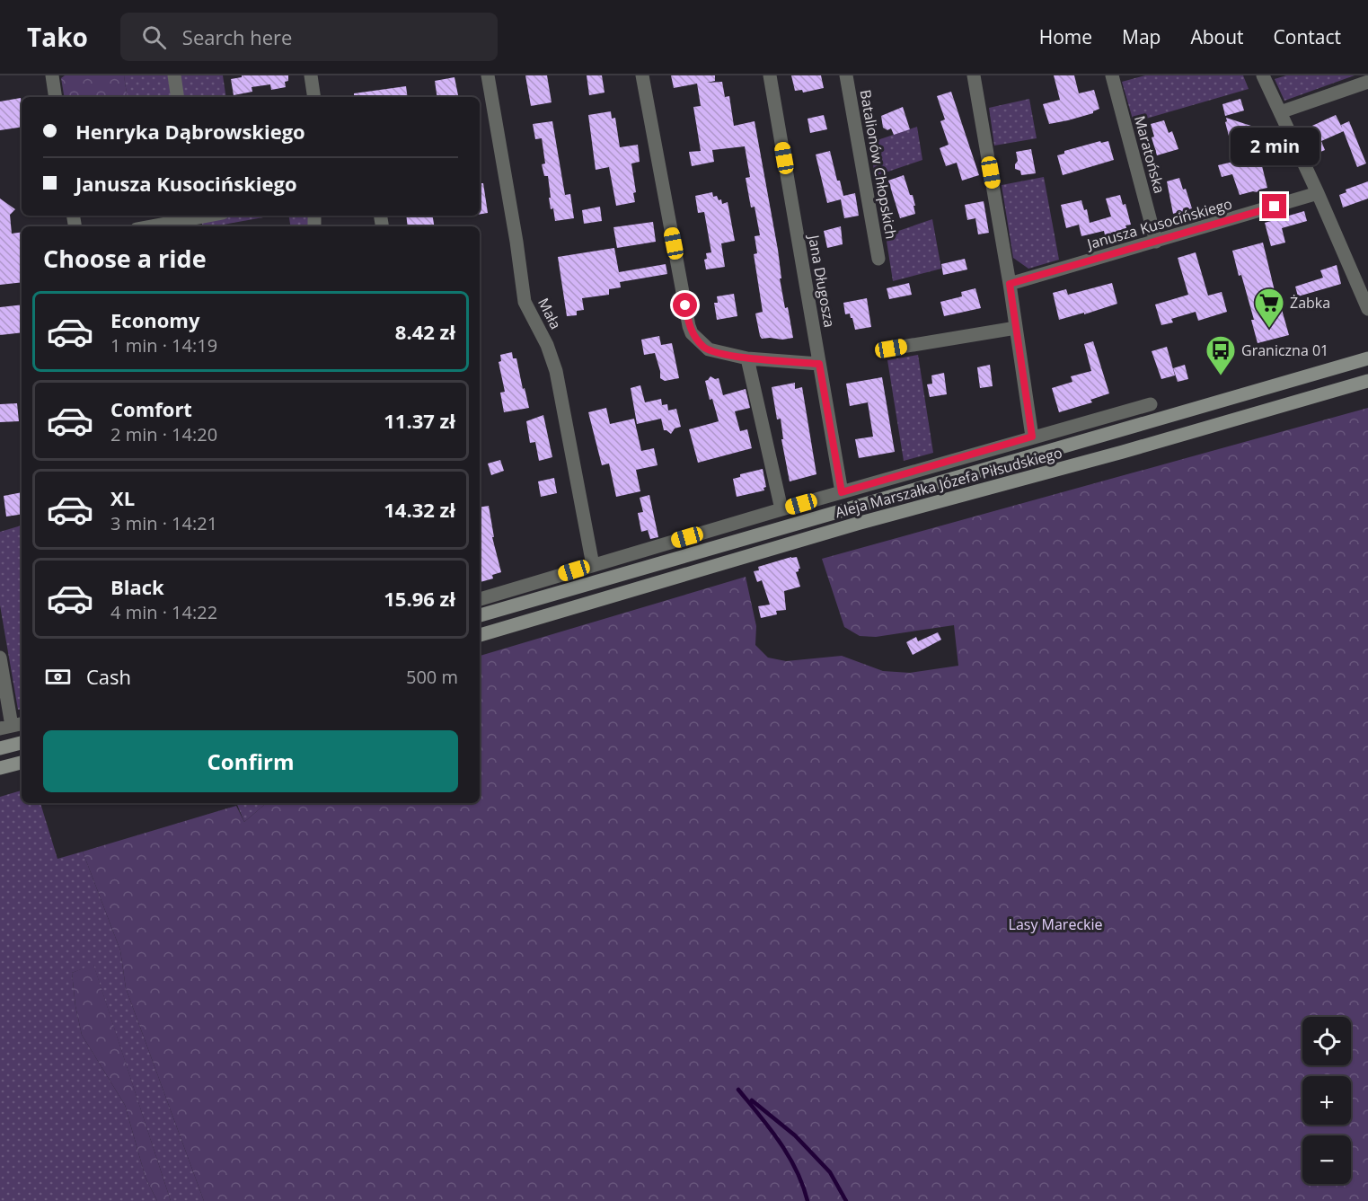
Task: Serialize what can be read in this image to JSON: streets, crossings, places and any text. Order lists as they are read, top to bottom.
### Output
{
  "streets": {
    "main road": ["Aleja Marszałka Józefa Piłsudskiego"],
    "street": [
      "Maratońska",
      "Batalionów Chłopskich",
      "Janusza Kusocińskiego",
      "Jana Długosza",
      "Mała"
    ]
  },
  "crossings": [
    ["Maratońska", "Janusza Kusocińskiego"]
  ],
  "parks": ["Lasy Mareckie"],
  "places": {
    "supermarket": ["Żabka"],
    "bus stop": ["Graniczna 01"]
  },
  "page": {
    "header": "Tako",
    "search": "Search here",
    "nav": [
      "Home",
      "Map",
      "About",
      "Contact"
    ],
    "banner": ["Henryka Dąbrowskiego", "Janusza Kusocińskiego"],
    "bubble": "2 min",
    "heading": "Choose a ride",
    "list": [
      {
        "name": "Economy",
        "note": "1 min · 14:19",
        "value": "8.42 zł"
      },
      {
        "name": "Comfort",
        "note": "2 min · 14:20",
        "value": "11.37 zł"
      },
      {
        "name": "XL",
        "note": "3 min · 14:21",
        "value": "14.32 zł"
      },
      {
        "name": "Black",
        "note": "4 min · 14:22",
        "value": "15.96 zł"
      }
    ],
    "pay": ["Cash", "500 m"],
    "buttons": "Confirm",
    "map_buttons": ["+", "−"]
  }
}
